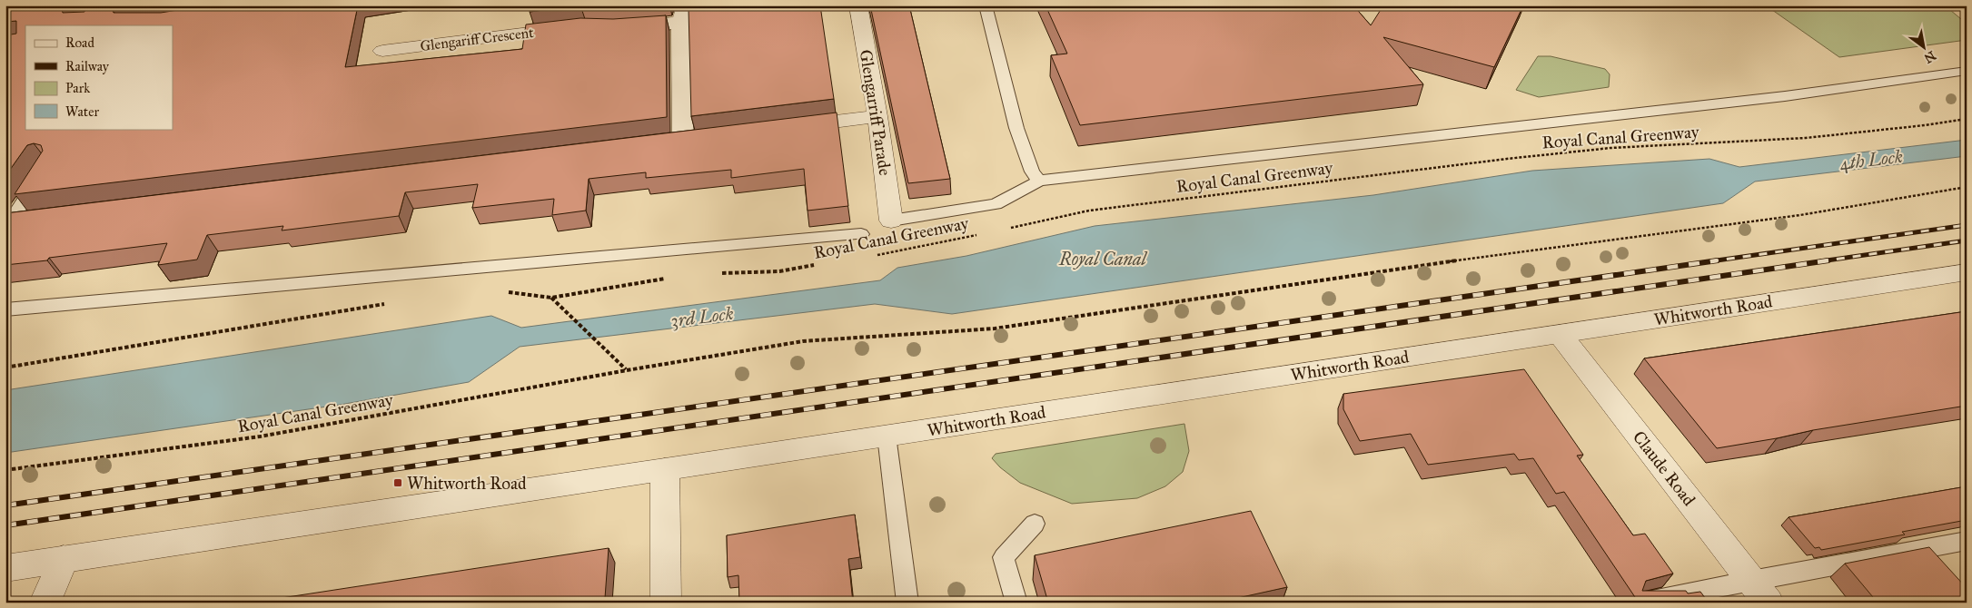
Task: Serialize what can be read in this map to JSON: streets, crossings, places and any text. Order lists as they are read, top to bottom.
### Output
{
  "streets": {
    "street": [
      "Glengariff Crescent",
      "Glengarriff Parade",
      "Whitworth Road",
      "Claude Road"
    ],
    "path": ["Royal Canal Greenway"]
  },
  "crossings": [
    ["Whitworth Road", "Claude Road"]
  ],
  "water": ["4th Lock", "Royal Canal", "3rd Lock"],
  "places": {
    "transit": ["Whitworth Road"]
  },
  "legend": [
    "Road",
    "Railway",
    "Park",
    "Water"
  ],
  "north": "bottom right"
}
